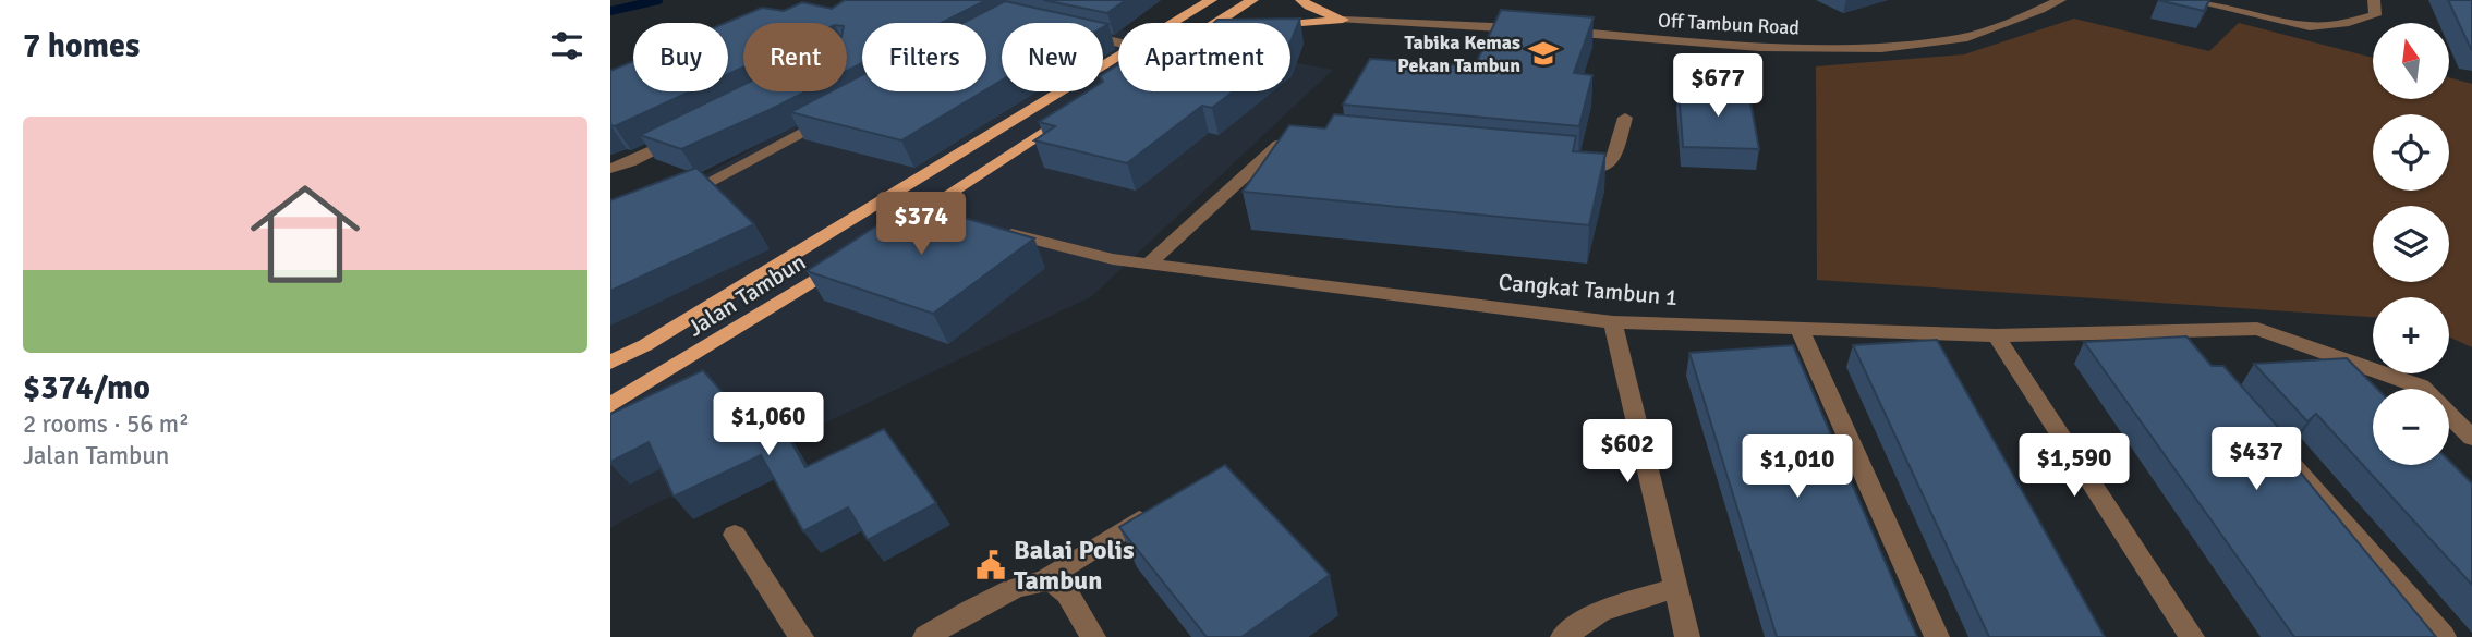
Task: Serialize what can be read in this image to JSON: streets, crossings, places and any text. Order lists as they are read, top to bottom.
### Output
{
  "streets": {
    "main road": ["Jalan Tambun"],
    "street": ["Off Tambun Road", "Cangkat Tambun 1"]
  },
  "places": {
    "school or university": ["Tabika Kemas Pekan Tambun"],
    "public building": ["Balai Polis Tambun"]
  },
  "north": "top",
  "page": {
    "heading": "7 homes",
    "map_buttons": ["+", "−"],
    "chip": [
      "Buy",
      "Rent",
      "Filters",
      "New",
      "Apartment"
    ],
    "price": [
      "$677",
      "$374",
      "$1,060",
      "$602",
      "$437",
      "$1,590",
      "$1,010"
    ],
    "list": [
      {
        "name": "$374/mo",
        "note": "2 rooms · 56 m² · Jalan Tambun"
      }
    ]
  }
}
